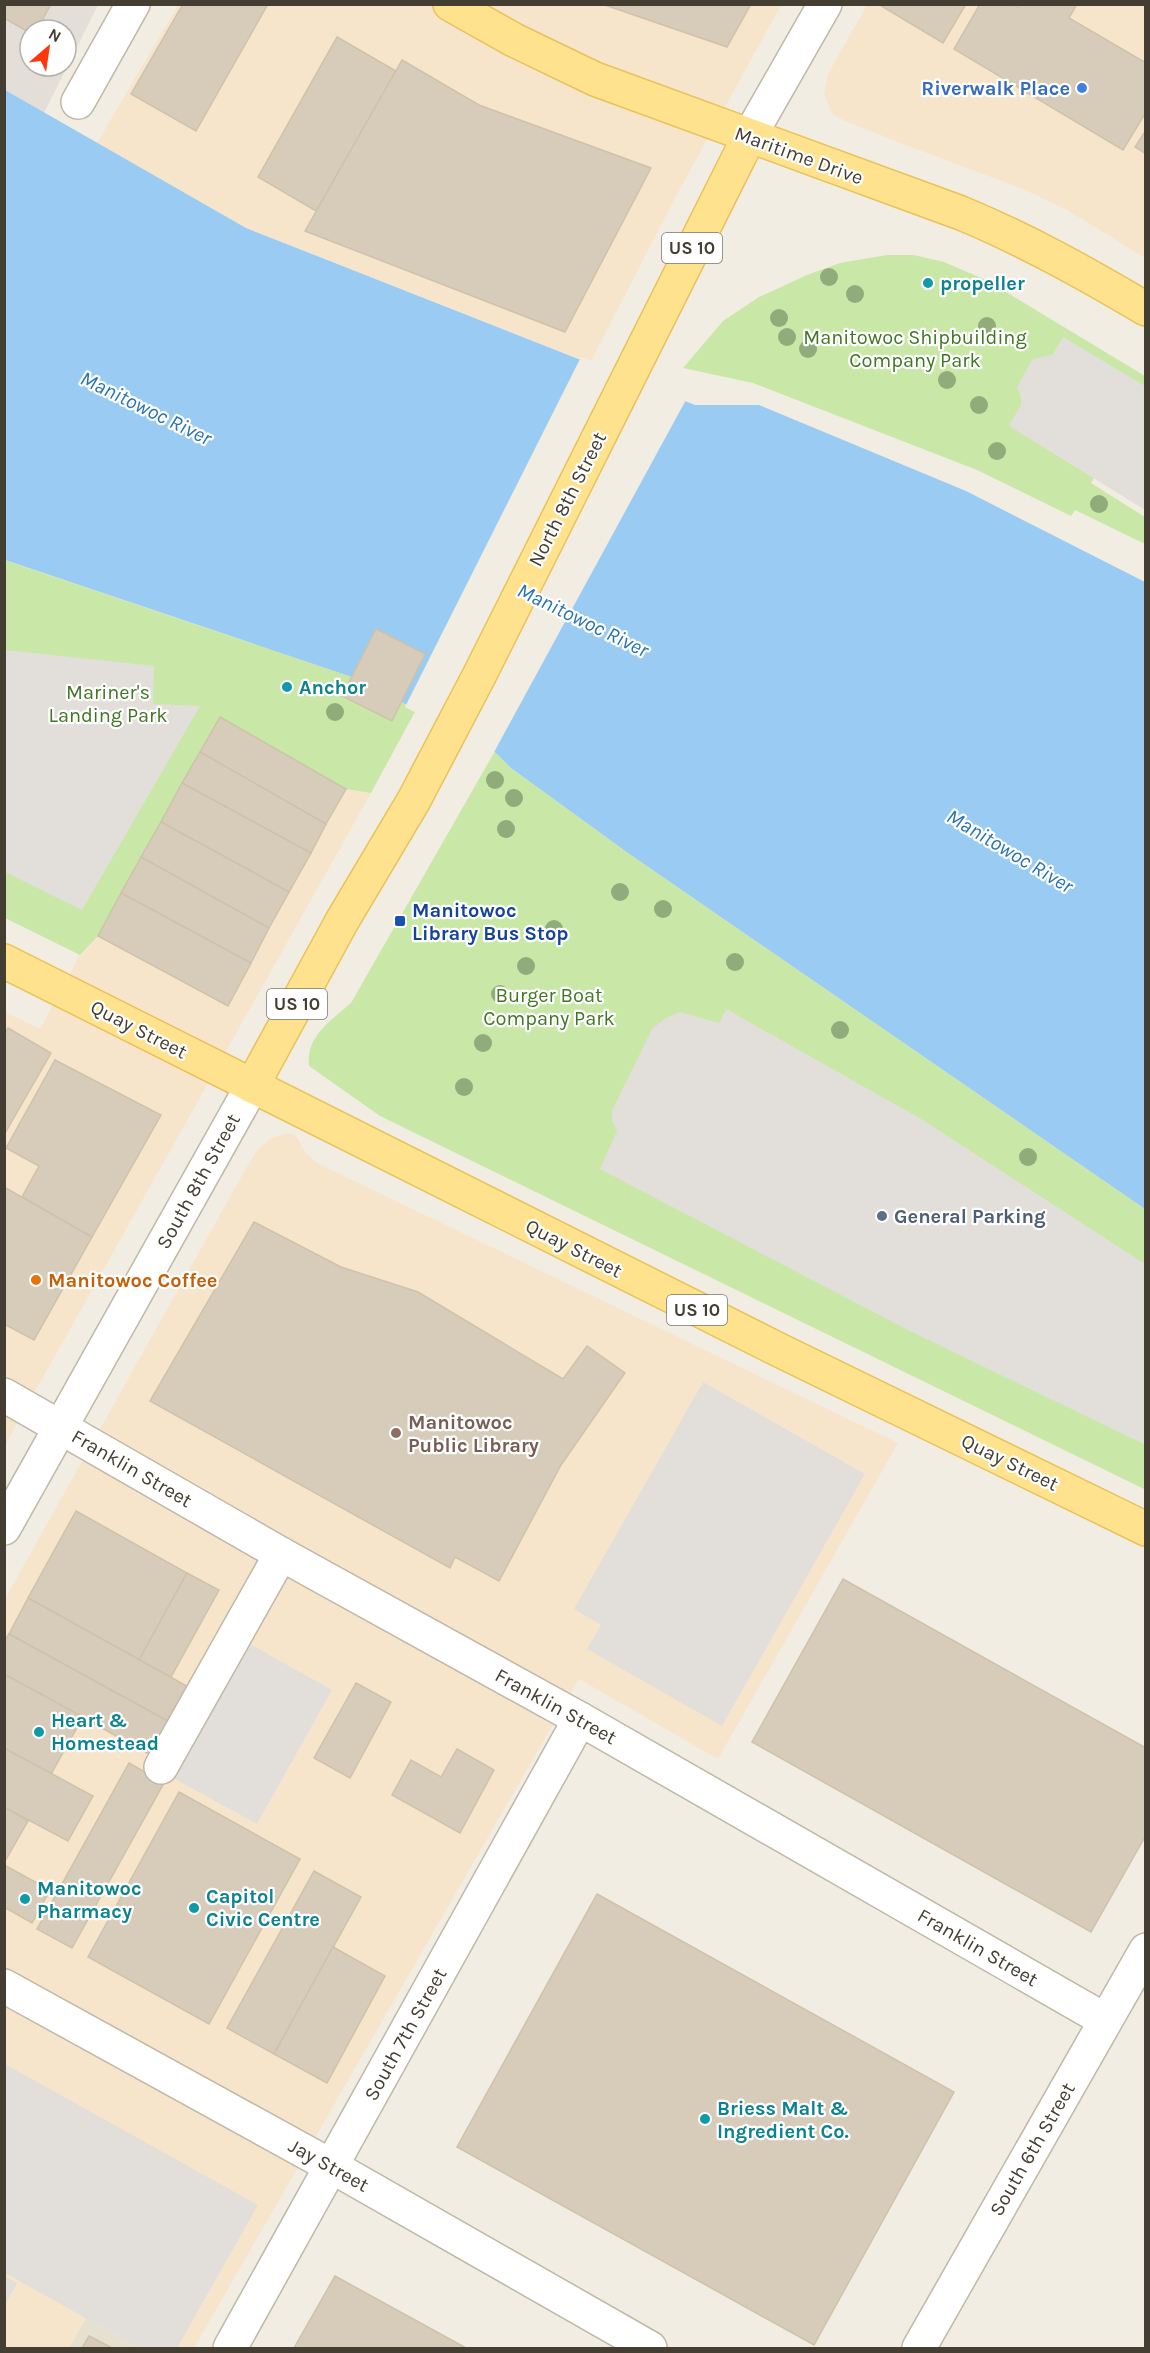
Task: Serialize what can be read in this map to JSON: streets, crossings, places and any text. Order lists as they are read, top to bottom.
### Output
{
  "streets": {
    "main road": [
      "Maritime Drive",
      "US 10",
      "North 8th Street",
      "Quay Street"
    ],
    "street": [
      "South 8th Street",
      "Franklin Street",
      "South 7th Street",
      "South 6th Street",
      "Jay Street"
    ]
  },
  "crossings": [
    ["Maritime Drive", "North 8th Street"],
    ["North 8th Street", "Quay Street"],
    ["North 8th Street", "South 8th Street"],
    ["Quay Street", "South 8th Street"],
    ["South 8th Street", "Franklin Street"],
    ["Franklin Street", "South 7th Street"],
    ["Franklin Street", "South 6th Street"],
    ["South 7th Street", "Jay Street"]
  ],
  "water": ["Manitowoc River"],
  "parks": ["Manitowoc Shipbuilding Company Park", "Mariner's Landing Park", "Burger Boat Company Park"],
  "places": {
    "other": [
      "Riverwalk Place",
      "propeller",
      "Anchor",
      "General Parking",
      "Manitowoc Coffee",
      "Manitowoc Public Library",
      "Heart & Homestead",
      "Manitowoc Pharmacy",
      "Capitol Civic Centre",
      "Briess Malt & Ingredient Co."
    ],
    "transit": ["Manitowoc Library Bus Stop"]
  },
  "north": "top right"
}
